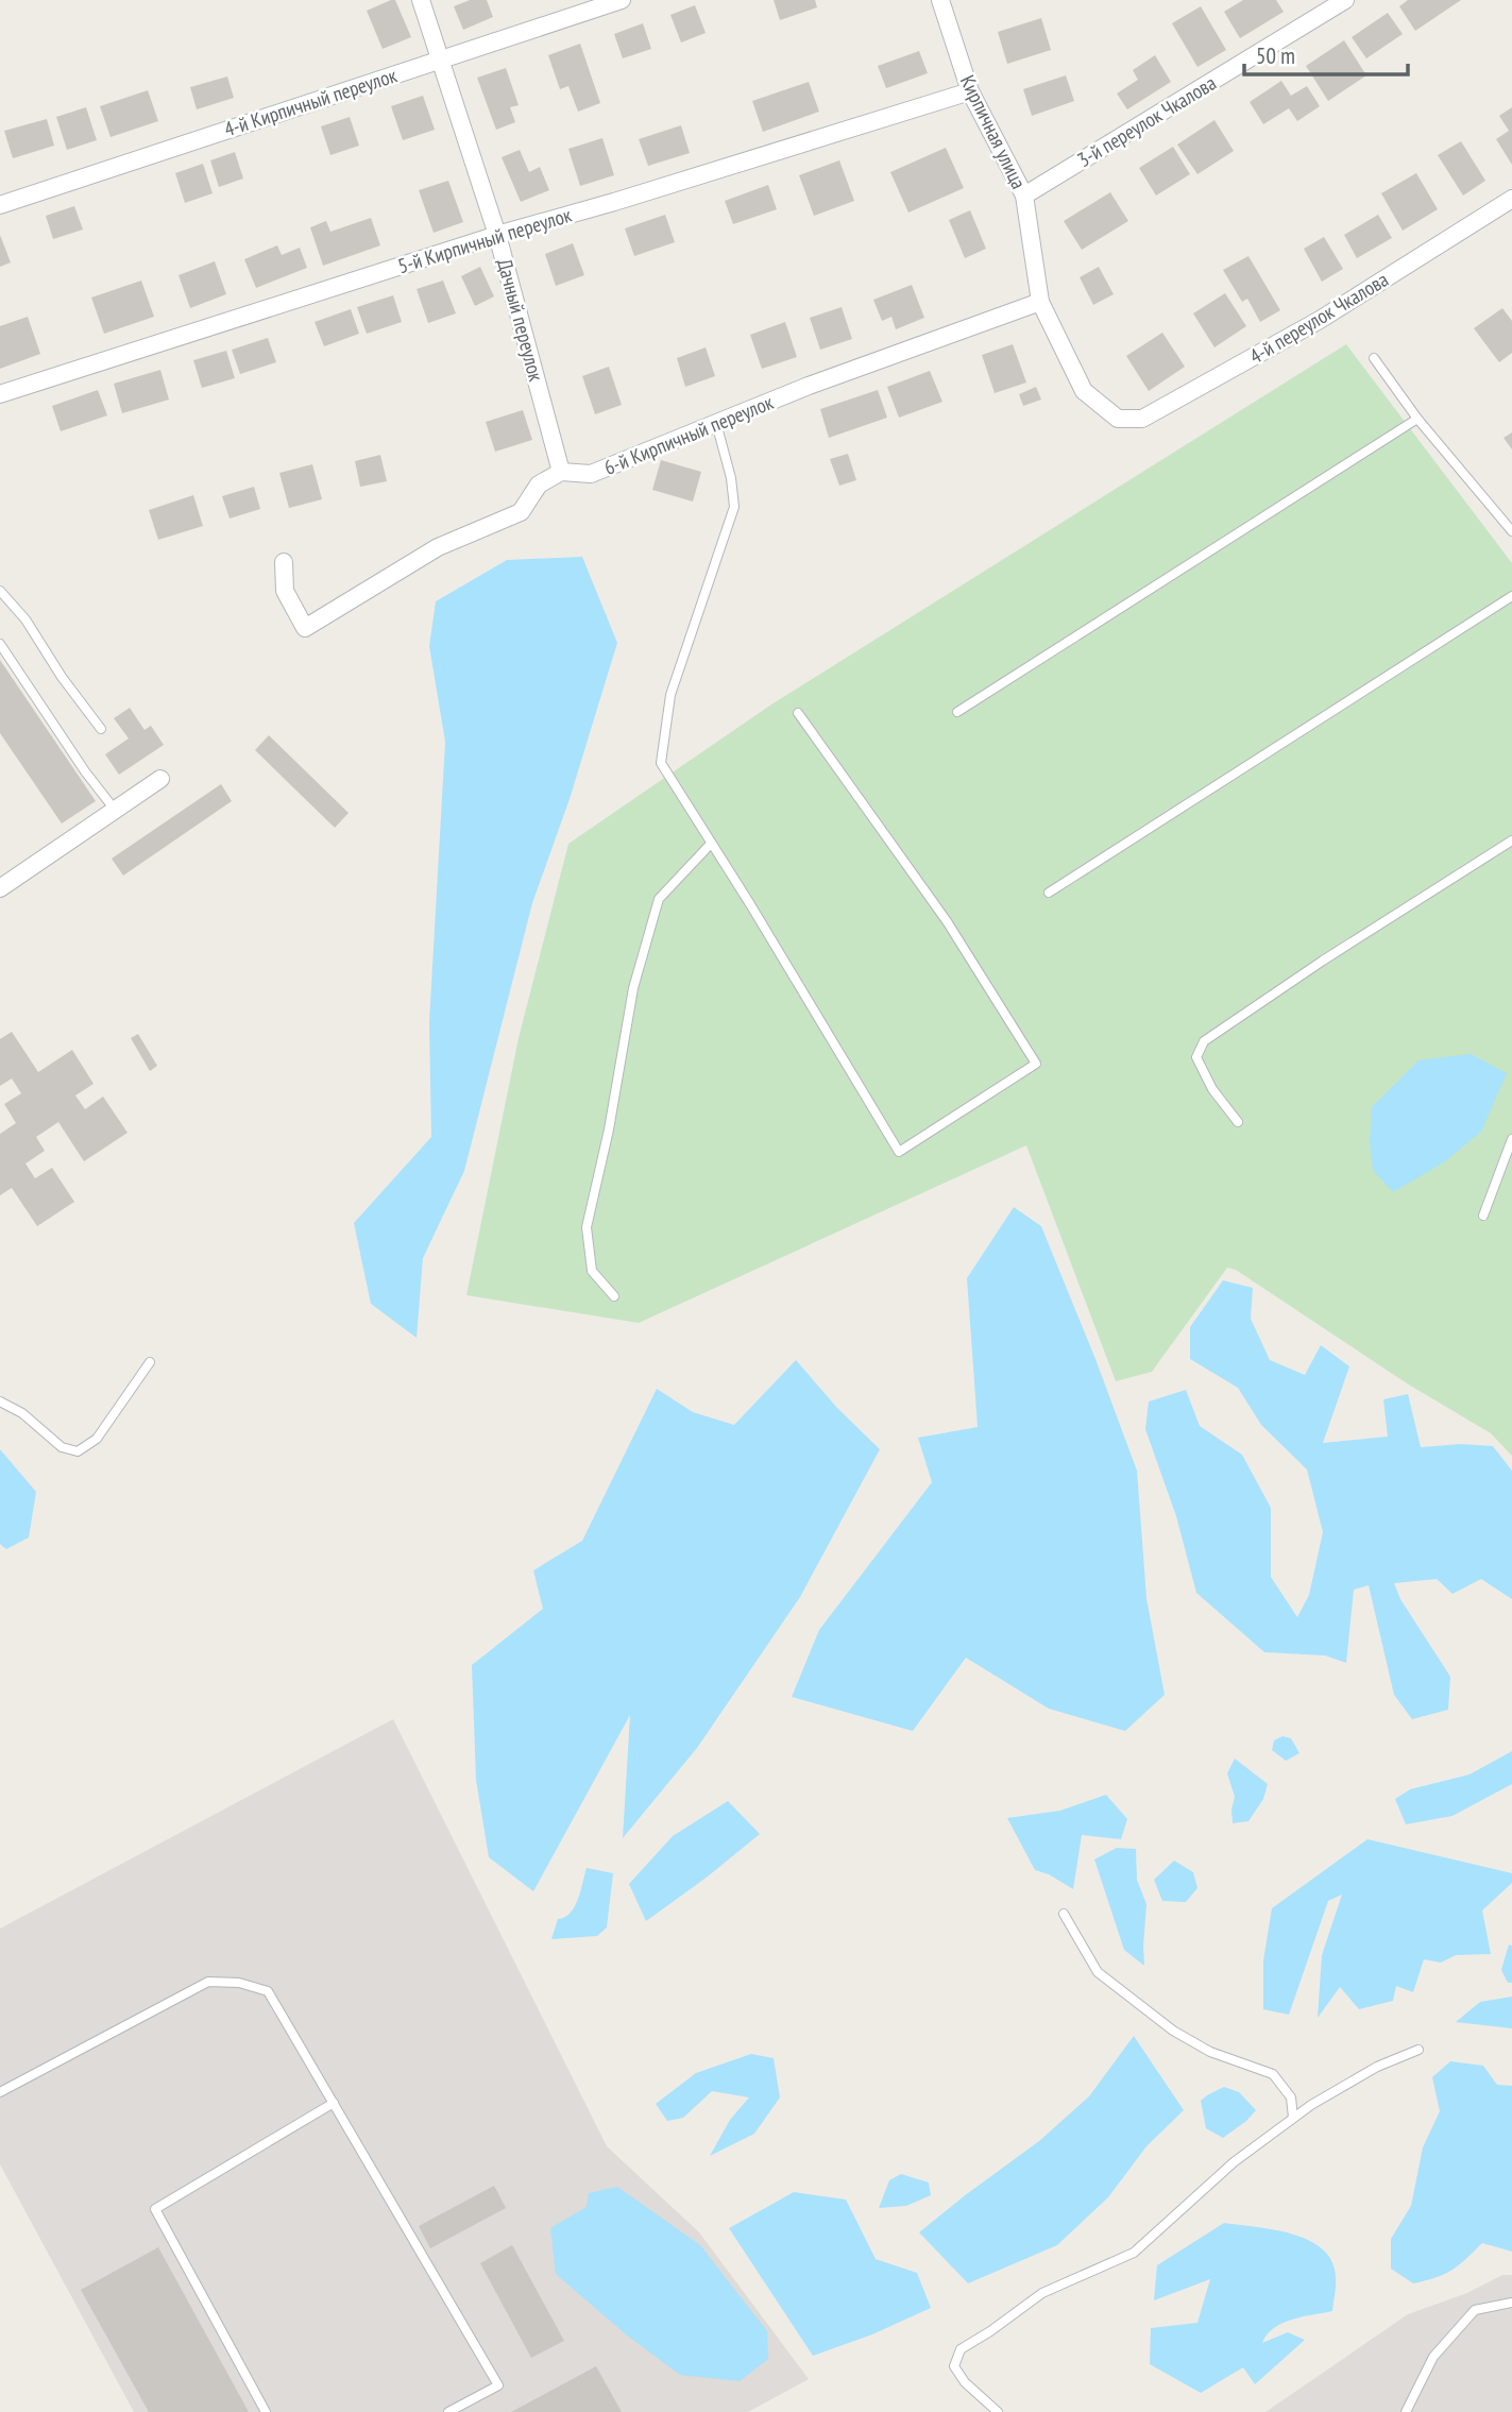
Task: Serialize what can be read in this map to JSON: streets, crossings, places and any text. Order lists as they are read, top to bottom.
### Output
{
  "streets": {
    "street": [
      "4-й Кирпичный переулок",
      "3-й переулок Чкалова",
      "Кирпичная улица",
      "5-й Кирпичный переулок",
      "4-й переулок Чкалова",
      "Дачный переулок",
      "6-й Кирпичный переулок"
    ]
  },
  "crossings": [
    ["4-й Кирпичный переулок", "Дачный переулок"],
    ["3-й переулок Чкалова", "Кирпичная улица"],
    ["Кирпичная улица", "5-й Кирпичный переулок"],
    ["Кирпичная улица", "4-й переулок Чкалова"],
    ["Кирпичная улица", "6-й Кирпичный переулок"],
    ["5-й Кирпичный переулок", "Дачный переулок"],
    ["Дачный переулок", "6-й Кирпичный переулок"]
  ],
  "scale_bar": "50 m"
}
